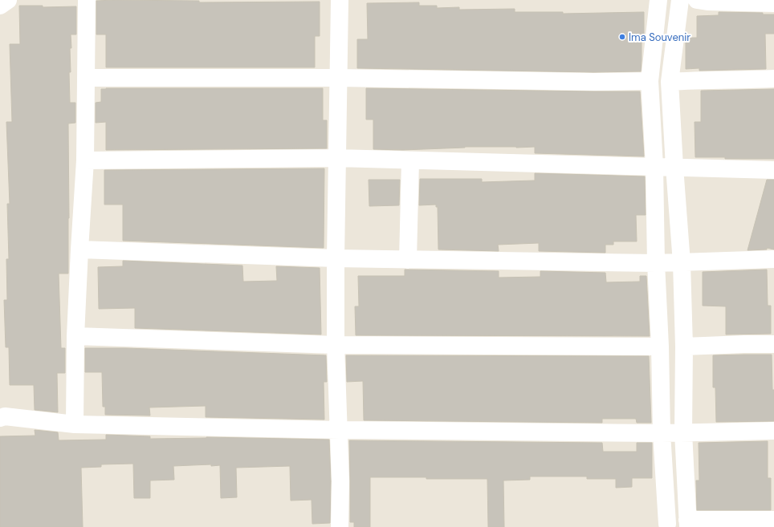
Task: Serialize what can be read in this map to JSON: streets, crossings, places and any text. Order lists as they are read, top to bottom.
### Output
{
  "places": ["Ima Souvenir"]
}
